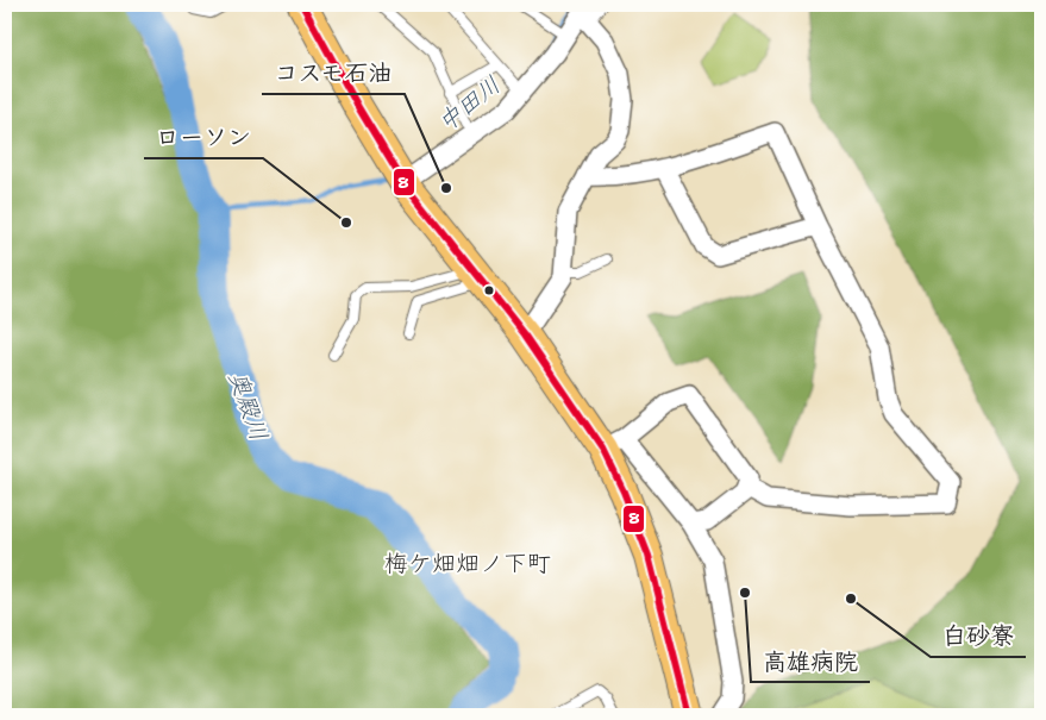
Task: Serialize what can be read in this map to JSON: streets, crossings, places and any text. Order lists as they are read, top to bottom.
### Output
{
  "districts": ["梅ケ畑畑ノ下町"],
  "water": ["中田川", "奥殿川"],
  "places": [
    "コスモ石油",
    "ローソン",
    "高雄病院",
    "白砂寮"
  ],
  "lines": ["transit line 8"]
}
